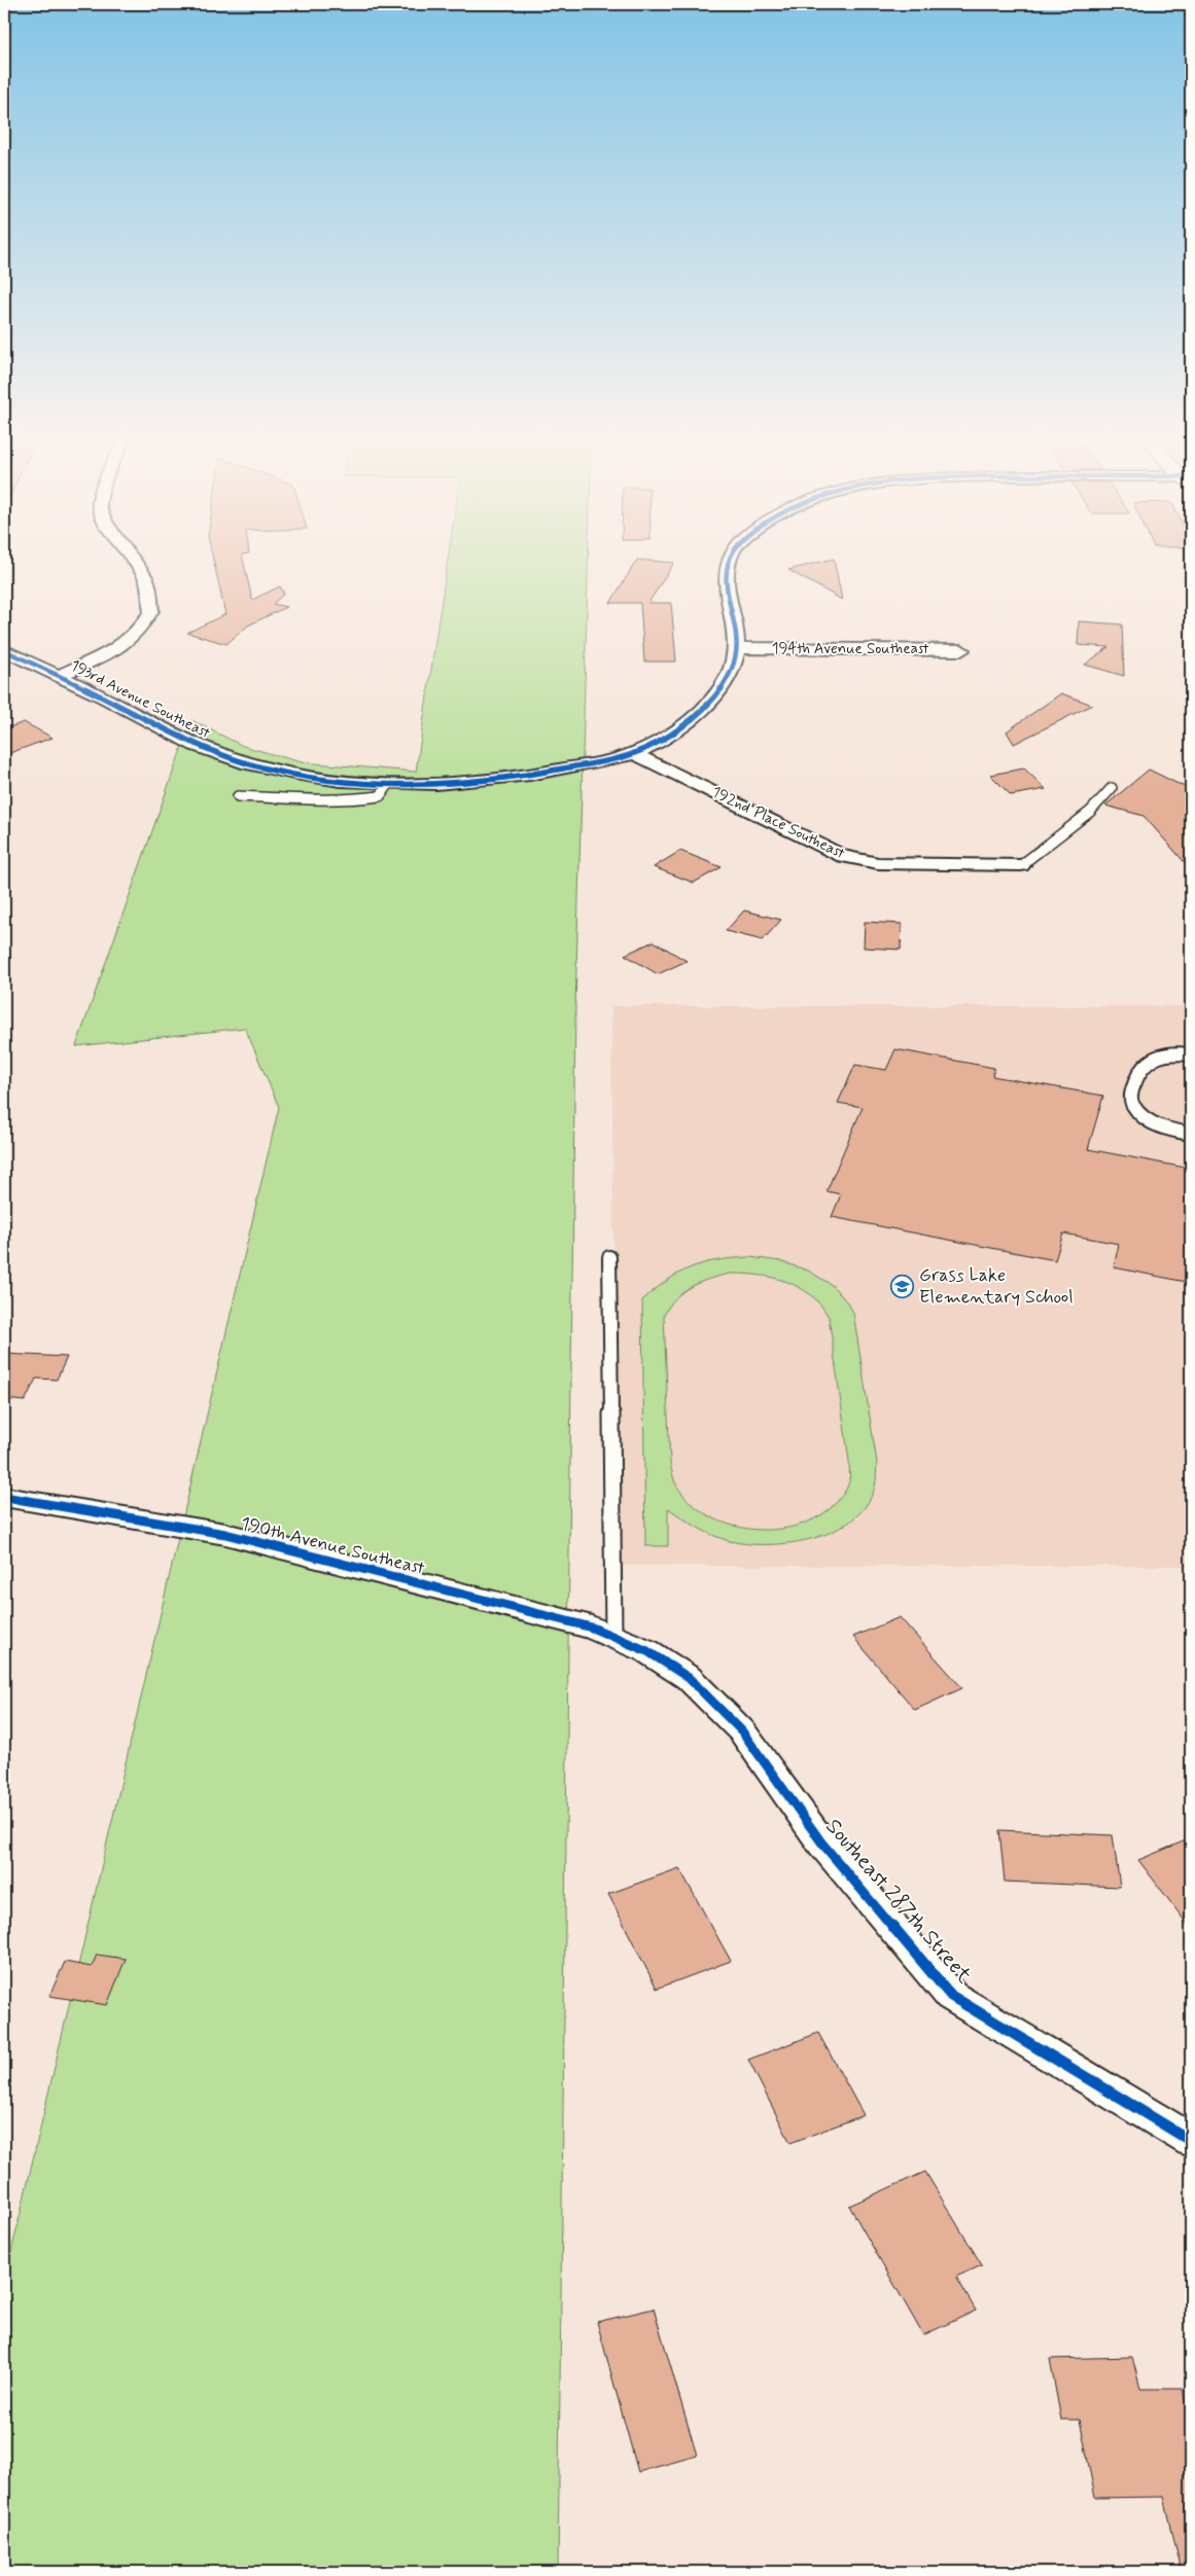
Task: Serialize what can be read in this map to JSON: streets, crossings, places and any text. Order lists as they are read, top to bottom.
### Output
{
  "streets": {
    "street": [
      "194th Avenue Southeast",
      "193rd Avenue Southeast",
      "192nd Place Southeast",
      "190th Avenue Southeast",
      "Southeast 287th Street"
    ]
  },
  "crossings": [
    ["194th Avenue Southeast", "193rd Avenue Southeast"],
    ["193rd Avenue Southeast", "192nd Place Southeast"],
    ["190th Avenue Southeast", "Southeast 287th Street"]
  ],
  "places": {
    "school or university": ["Grass Lake Elementary School"]
  }
}
